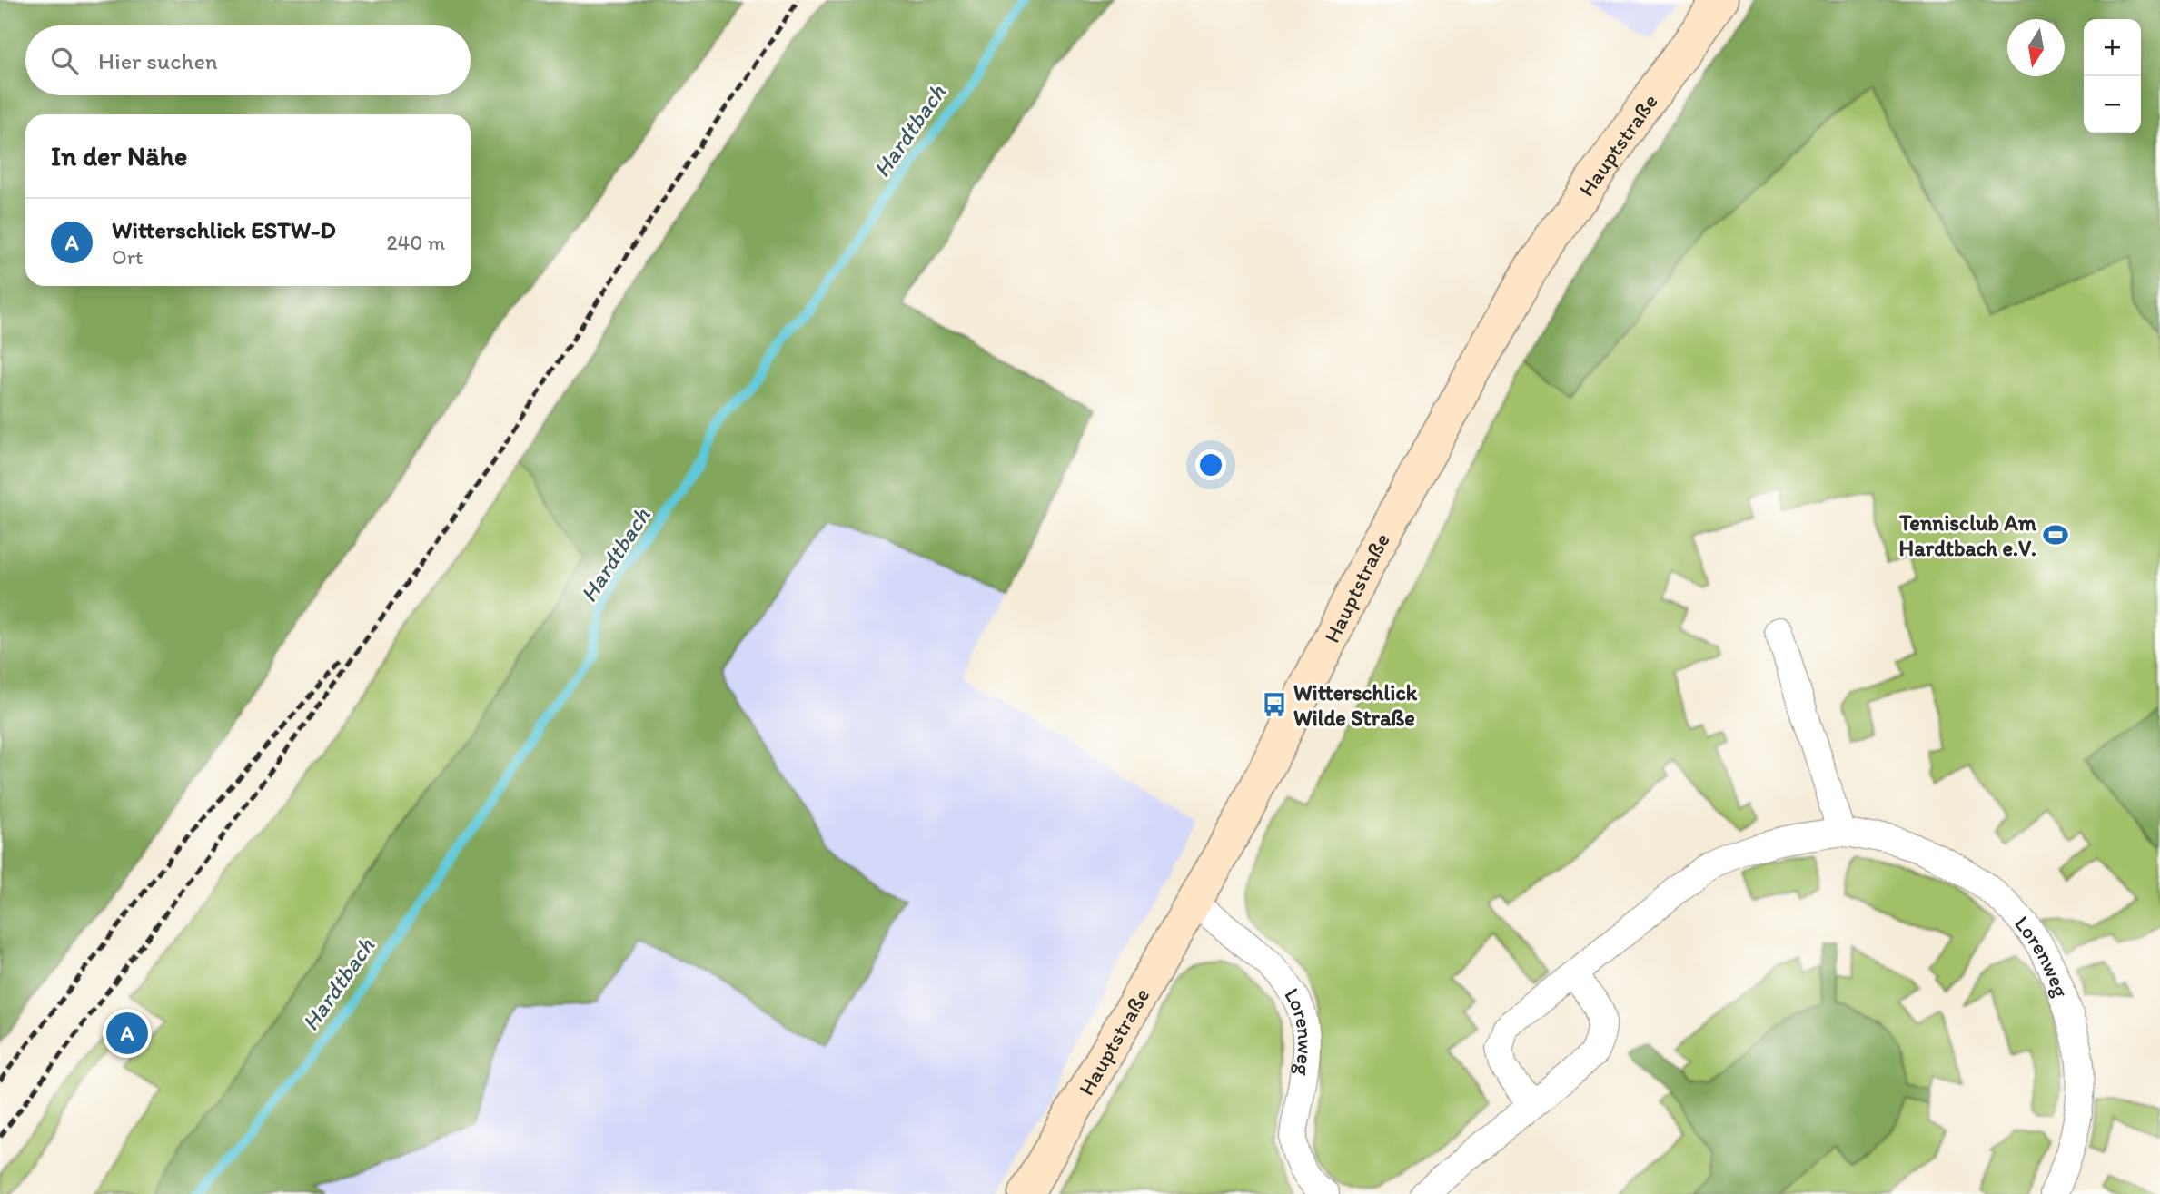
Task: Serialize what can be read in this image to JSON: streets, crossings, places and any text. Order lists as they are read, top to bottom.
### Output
{
  "streets": {
    "main road": ["Hauptstraße"],
    "street": ["Lorenweg"]
  },
  "crossings": [
    ["Hauptstraße", "Lorenweg"]
  ],
  "water": ["Hardtbach"],
  "places": {
    "sports": ["Tennisclub Am Hardtbach e.V."],
    "bus stop": ["Witterschlick Wilde Straße"]
  },
  "north": "bottom",
  "page": {
    "map_buttons": ["+", "−"],
    "search": "Hier suchen",
    "heading": "In der Nähe",
    "list": [
      {
        "mark": "A",
        "name": "Witterschlick ESTW-D",
        "note": "Ort",
        "value": "240 m"
      }
    ],
    "pins": "A"
  }
}
